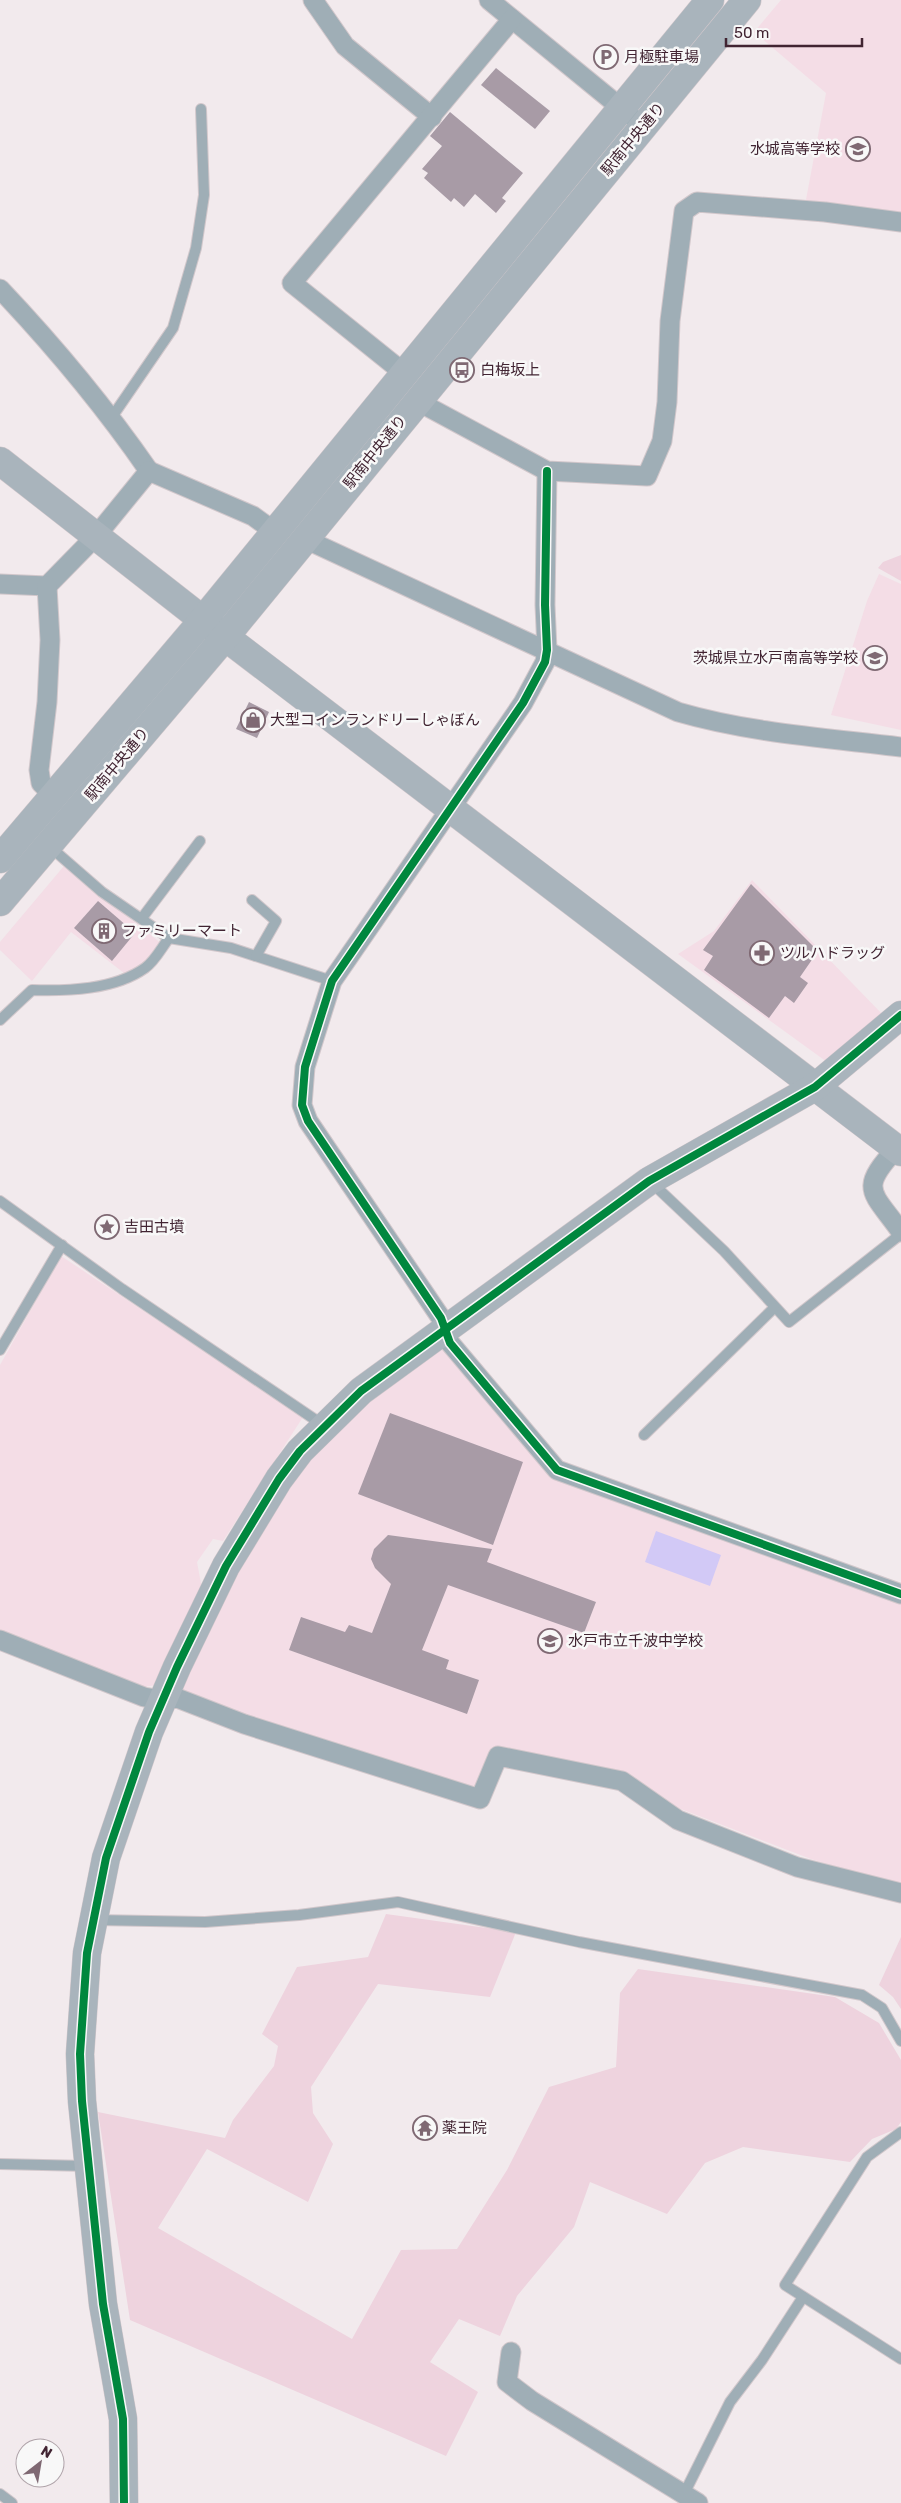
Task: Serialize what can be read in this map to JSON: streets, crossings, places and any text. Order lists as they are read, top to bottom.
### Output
{
  "streets": {
    "street": ["駅南中央通り"]
  },
  "places": {
    "parking": ["月極駐車場"],
    "school or university": ["水城高等学校", "茨城県立水戸南高等学校", "水戸市立千波中学校"],
    "bus stop": ["白梅坂上"],
    "shop": ["大型コインランドリーしゃぼん"],
    "building": ["ファミリーマート"],
    "pharmacy": ["ツルハドラッグ"],
    "place": ["吉田古墳"],
    "temple": ["薬王院"]
  },
  "scale_bar": "50 m",
  "north": "top right"
}
